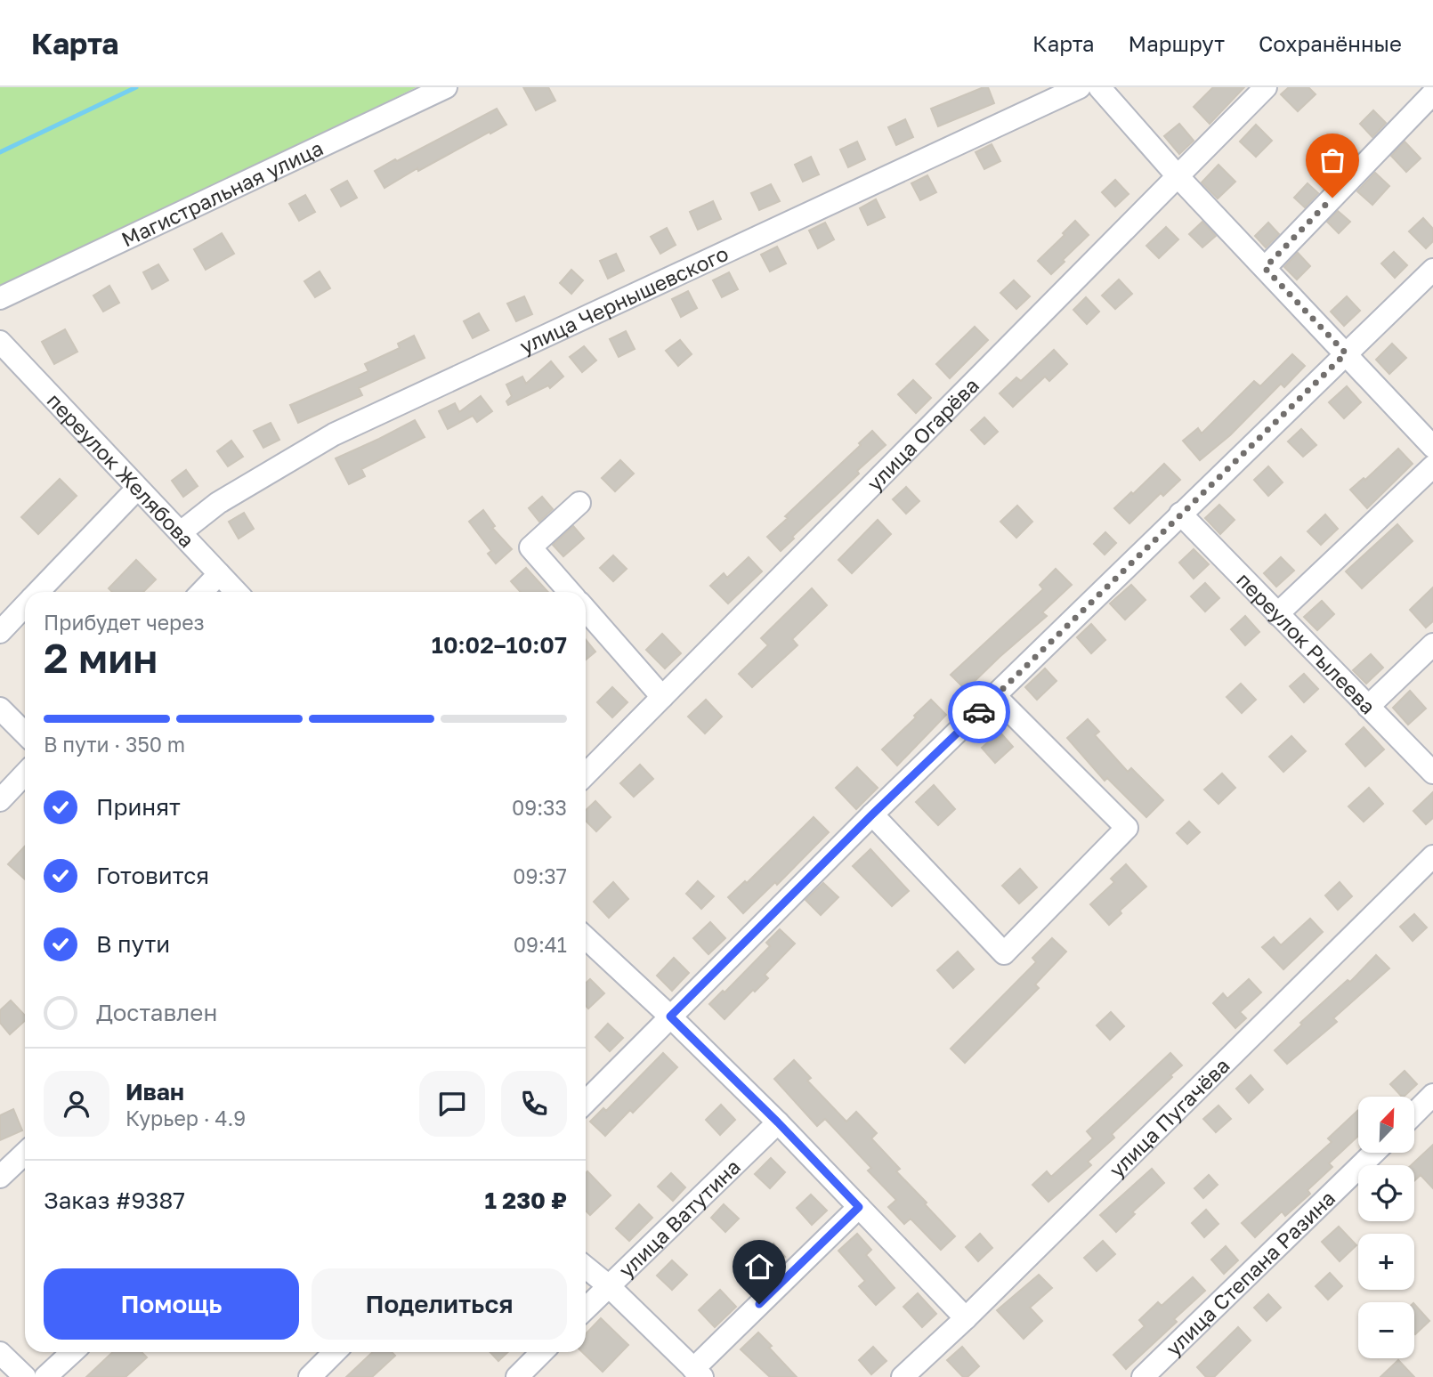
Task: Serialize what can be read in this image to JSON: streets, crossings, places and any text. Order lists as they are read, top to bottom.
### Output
{
  "streets": {
    "street": [
      "Магистральная улица",
      "улица Чернышевского",
      "улица Огарёва",
      "переулок Желябова",
      "переулок Рылеева",
      "улица Пугачёва",
      "улица Ватутина",
      "улица Степана Разина"
    ]
  },
  "crossings": [
    ["улица Чернышевского", "переулок Желябова"]
  ],
  "north": "top right",
  "page": {
    "header": "Карта",
    "nav": ["Карта", "Маршрут", "Сохранённые"],
    "heading": ["2 мин", "Прибудет через", "10:02–10:07"],
    "panel": [
      "Иван",
      "Курьер · 4.9",
      "Заказ #9387",
      "1 230 ₽"
    ],
    "bar": "В пути · 350 m",
    "list": [
      ["Принят", "09:33"],
      ["Готовится", "09:37"],
      ["В пути", "09:41"],
      "Доставлен"
    ],
    "map_buttons": ["+", "−"],
    "buttons": ["Помощь", "Поделиться"]
  }
}
